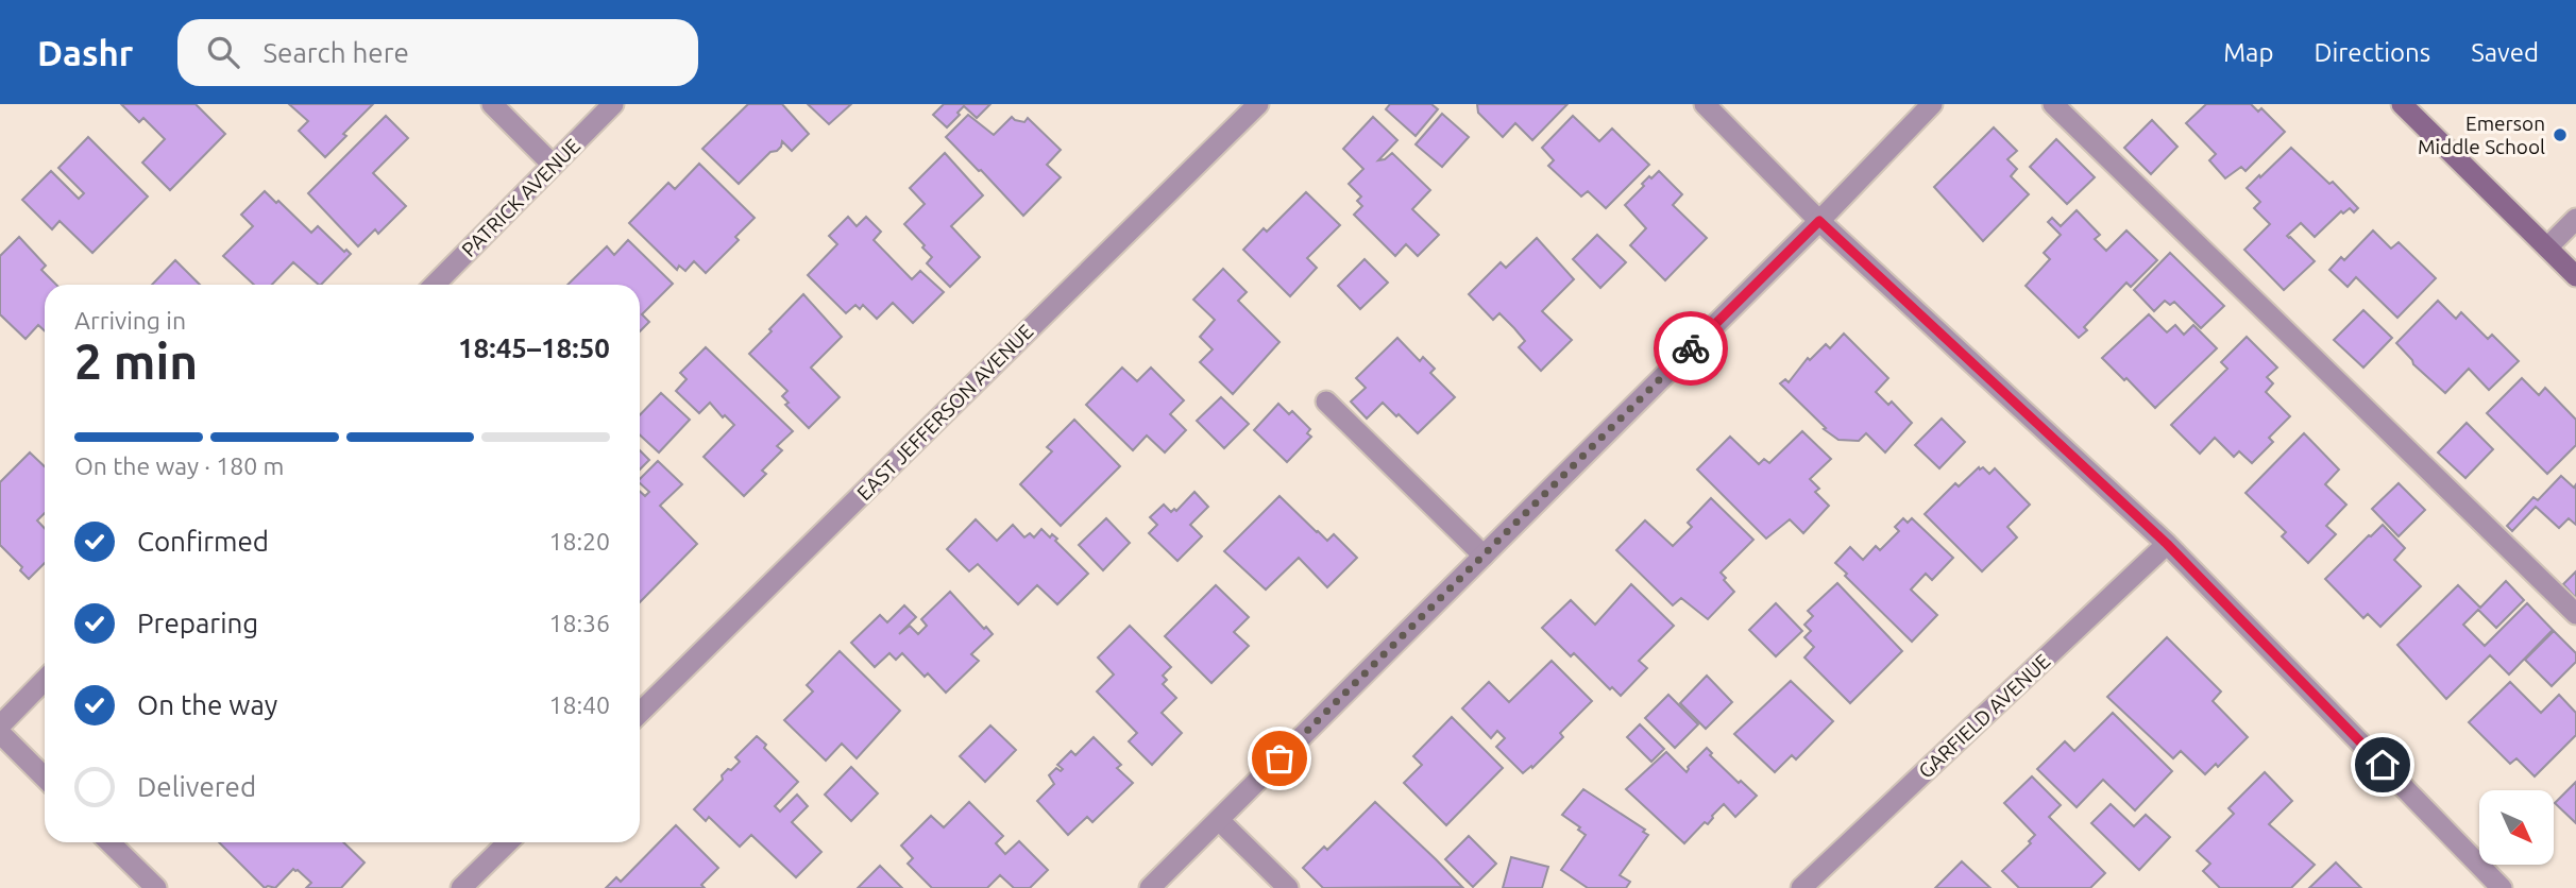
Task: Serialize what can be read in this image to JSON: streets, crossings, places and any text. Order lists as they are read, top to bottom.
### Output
{
  "streets": {
    "street": ["PATRICK AVENUE", "EAST JEFFERSON AVENUE", "GARFIELD AVENUE"]
  },
  "places": ["Emerson Middle School"],
  "north": "bottom right",
  "page": {
    "header": "Dashr",
    "search": "Search here",
    "nav": ["Map", "Directions", "Saved"],
    "heading": ["2 min", "Arriving in", "18:45–18:50"],
    "bar": "On the way · 180 m",
    "list": [
      ["Confirmed", "18:20"],
      ["Preparing", "18:36"],
      ["On the way", "18:40"],
      "Delivered"
    ]
  }
}
